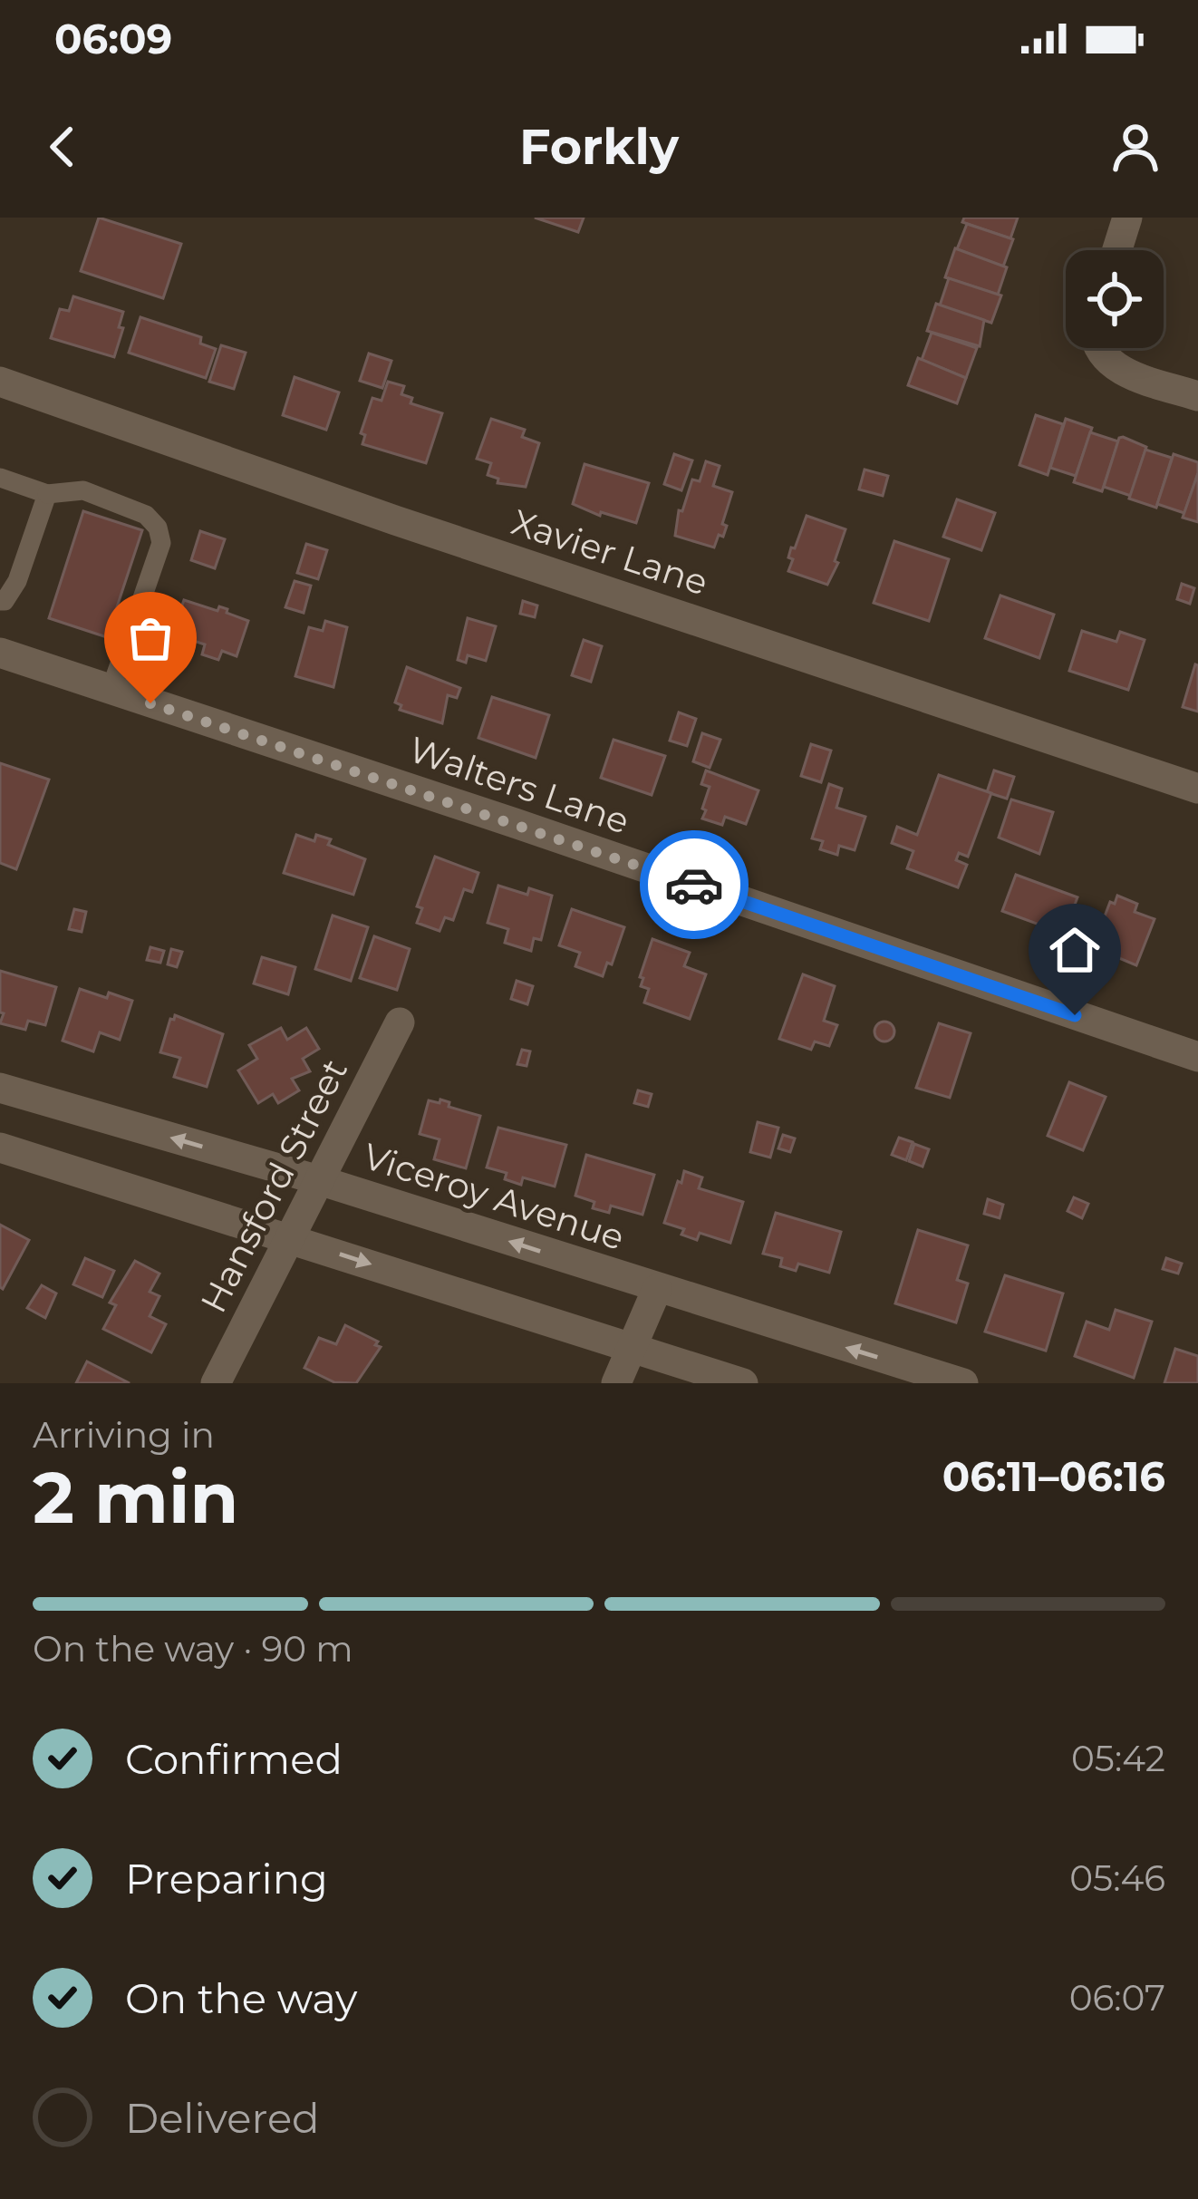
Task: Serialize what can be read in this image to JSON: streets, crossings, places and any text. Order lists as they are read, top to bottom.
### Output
{
  "streets": {
    "street": [
      "Xavier Lane",
      "Walters Lane",
      "Hansford Street",
      "Viceroy Avenue"
    ]
  },
  "crossings": [
    ["Hansford Street", "Viceroy Avenue"]
  ],
  "page": {
    "status": "06:09",
    "header": "Forkly",
    "heading": ["2 min", "Arriving in", "06:11–06:16"],
    "bar": "On the way · 90 m",
    "list": [
      ["Confirmed", "05:42"],
      ["Preparing", "05:46"],
      ["On the way", "06:07"],
      "Delivered"
    ]
  }
}
